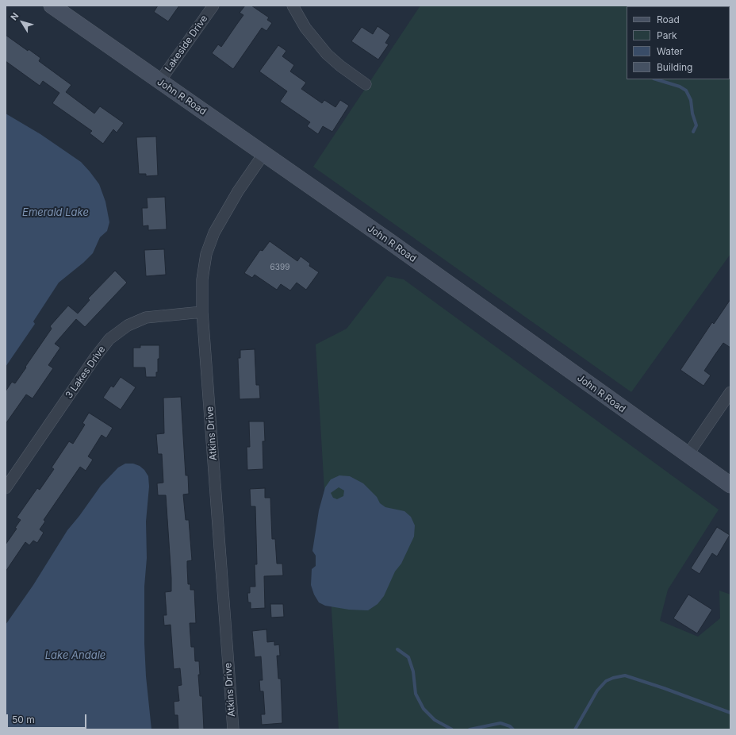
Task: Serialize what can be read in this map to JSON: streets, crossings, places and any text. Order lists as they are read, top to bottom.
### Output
{
  "streets": {
    "main road": ["John R Road"],
    "street": ["Lakeside Drive", "3 Lakes Drive", "Atkins Drive"]
  },
  "crossings": [
    ["Lakeside Drive", "John R Road"],
    ["John R Road", "Atkins Drive"],
    ["3 Lakes Drive", "Atkins Drive"]
  ],
  "water": ["Emerald Lake", "Lake Andale"],
  "house_numbers": ["6399"],
  "legend": [
    "Road",
    "Park",
    "Water",
    "Building"
  ],
  "scale_bar": "50 m",
  "north": "top left"
}
